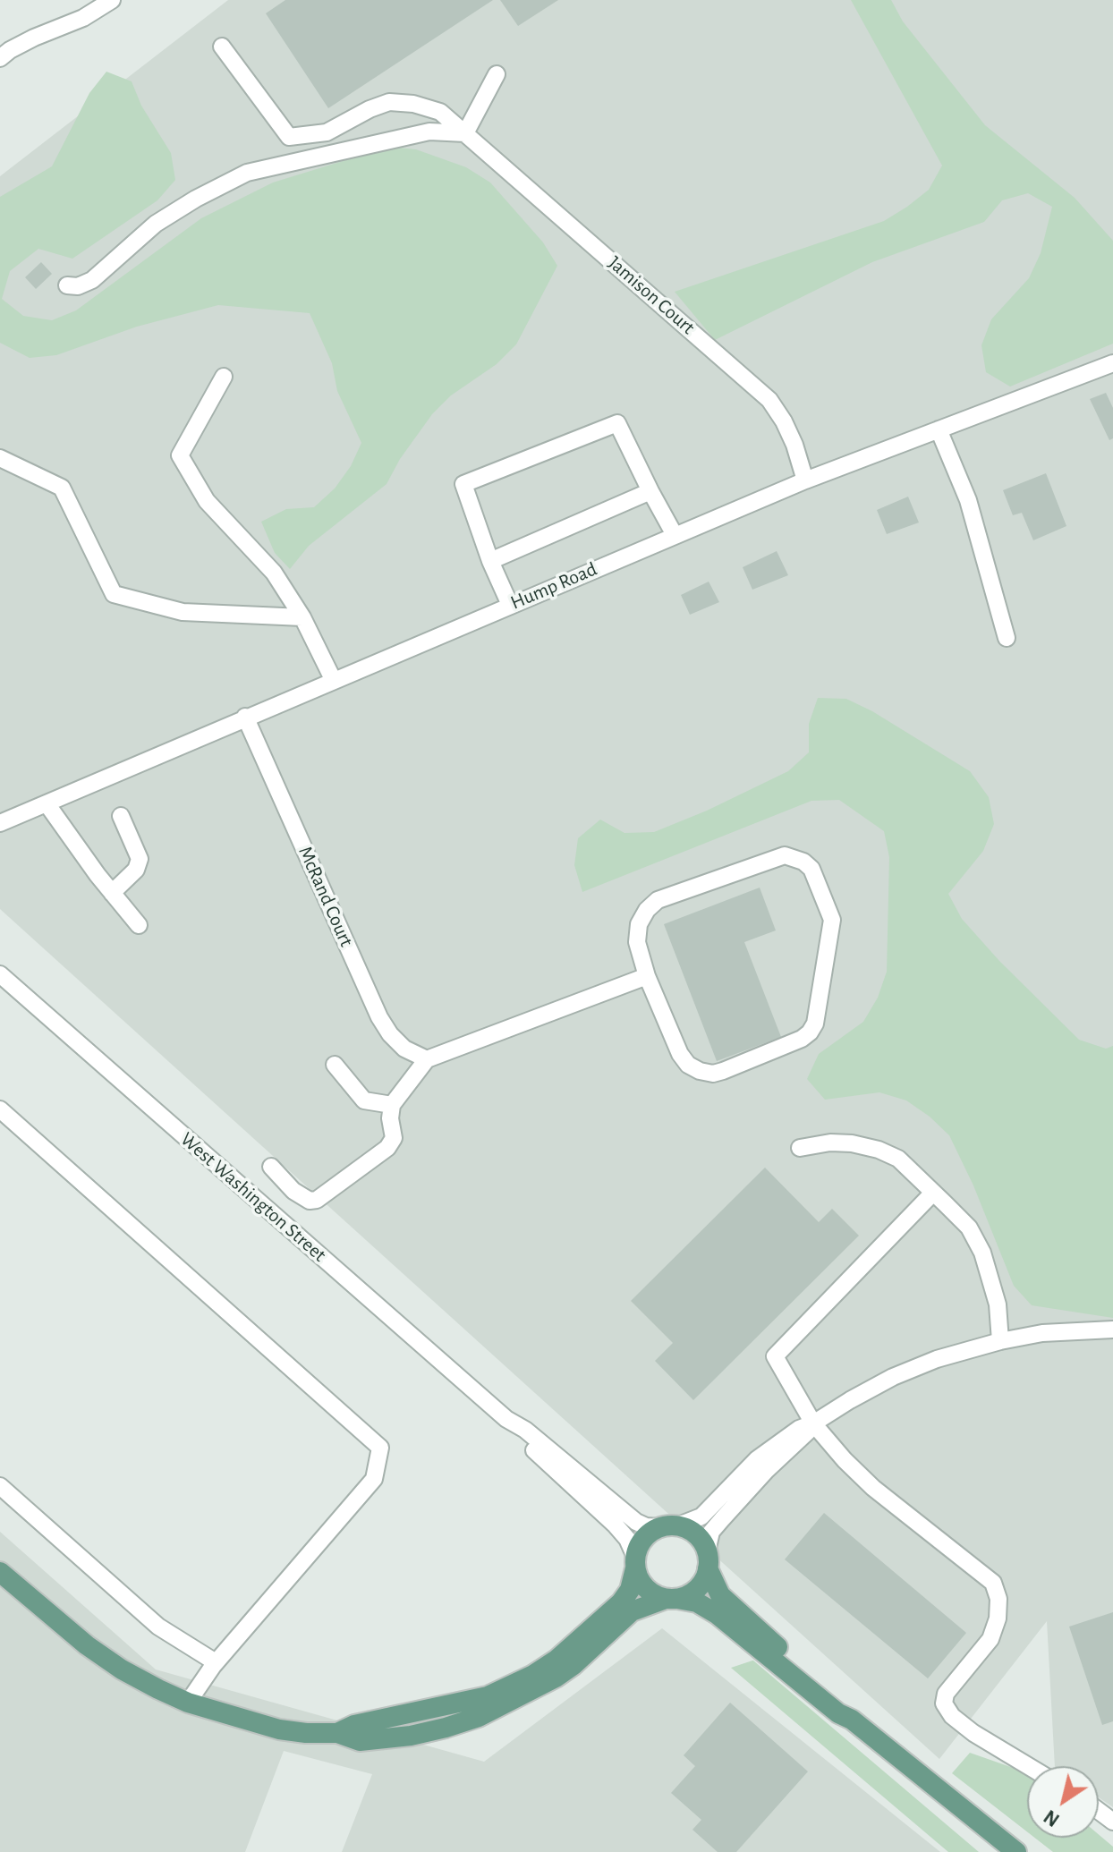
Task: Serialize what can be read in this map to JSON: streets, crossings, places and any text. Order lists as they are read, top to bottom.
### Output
{
  "streets": {
    "street": [
      "Jamison Court",
      "Hump Road",
      "McRand Court",
      "West Washington Street"
    ]
  },
  "crossings": [
    ["Jamison Court", "Hump Road"],
    ["Hump Road", "McRand Court"]
  ],
  "north": "bottom left"
}
